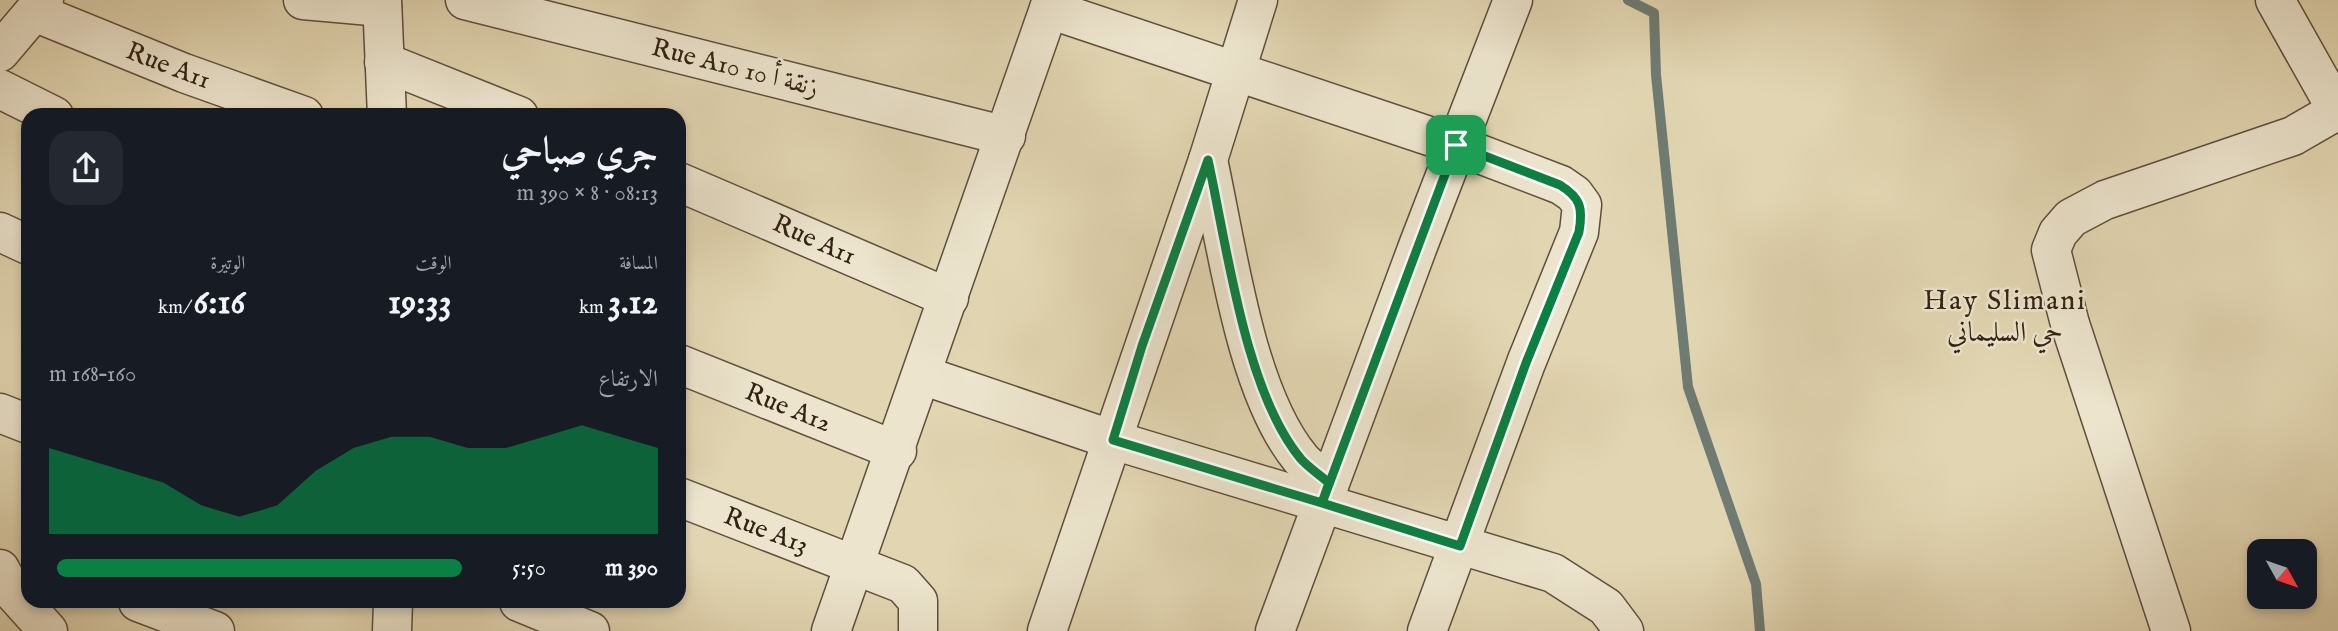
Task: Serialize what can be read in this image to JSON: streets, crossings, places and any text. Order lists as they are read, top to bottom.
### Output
{
  "streets": {
    "street": [
      "Rue A11",
      "Rue A10 زنقة أ 10",
      "Rue A12",
      "Rue A13"
    ]
  },
  "districts": ["Hay Slimani حي السليماني"],
  "north": "bottom right",
  "page": {
    "heading": ["جري صباحي", "08:13 · 8 × 390 m"],
    "stats": [
      ["المسافة", "3.12 km"],
      ["الوقت", "19:33"],
      ["الوتيرة", "6:16 /km"]
    ],
    "chart": ["الارتفاع", "160–168 m"],
    "list": [
      {
        "name": "390 m",
        "note": "5:50"
      }
    ]
  }
}
